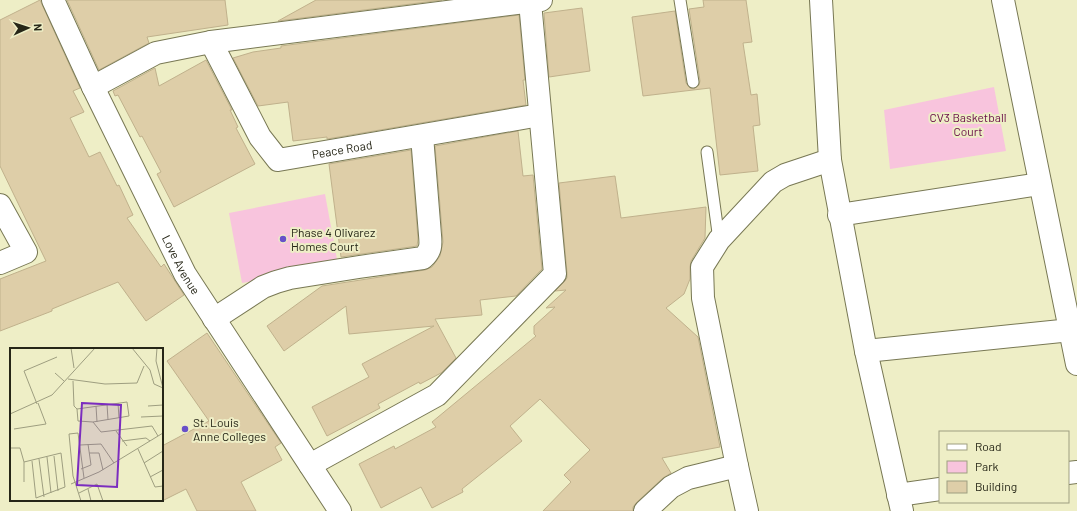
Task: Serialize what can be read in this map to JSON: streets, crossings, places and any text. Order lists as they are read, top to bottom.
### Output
{
  "streets": {
    "street": ["Peace Road", "Love Avenue"]
  },
  "parks": ["CV3 Basketball Court"],
  "places": ["Phase 4 Olivarez Homes Court", "St. Louis Anne Colleges"],
  "legend": ["Road", "Park", "Building"],
  "north": "right"
}
